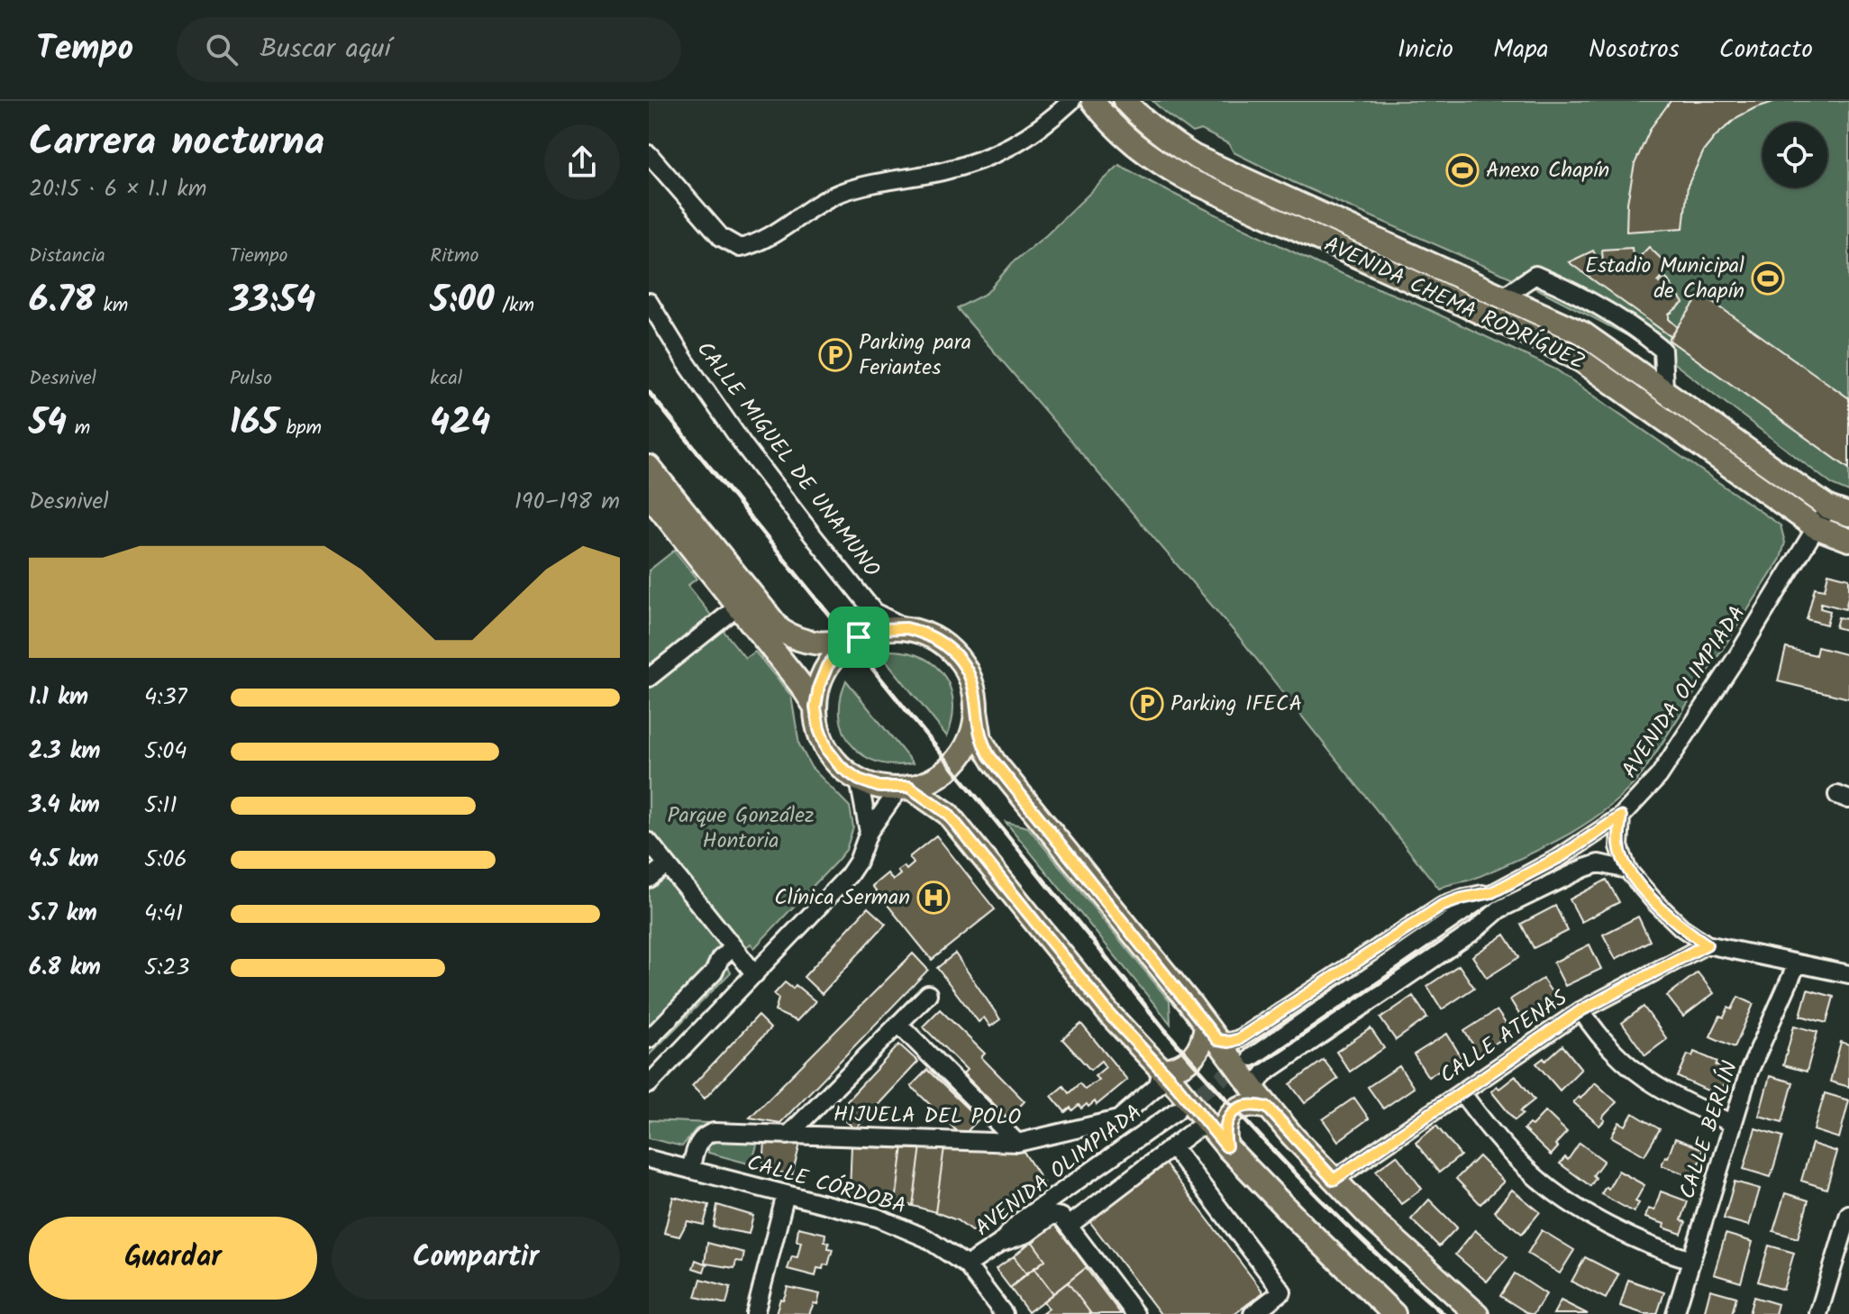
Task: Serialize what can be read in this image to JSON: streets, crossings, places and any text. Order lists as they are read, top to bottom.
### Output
{
  "streets": {
    "main road": ["AVENIDA CHEMA RODRÍGUEZ"],
    "street": [
      "CALLE MIGUEL DE UNAMUNO",
      "AVENIDA OLIMPIADA",
      "CALLE ATENAS",
      "HIJUELA DEL POLO",
      "CALLE BERLÍN",
      "CALLE CÓRDOBA"
    ]
  },
  "crossings": [
    ["AVENIDA CHEMA RODRÍGUEZ", "AVENIDA OLIMPIADA"],
    ["AVENIDA OLIMPIADA", "CALLE CÓRDOBA"],
    ["HIJUELA DEL POLO", "CALLE CÓRDOBA"]
  ],
  "parks": ["Parque González Hontoria"],
  "places": {
    "sports": ["Anexo Chapín", "Estadio Municipal de Chapín"],
    "parking": ["Parking para Feriantes", "Parking IFECA"],
    "hospital": ["Clínica Serman"]
  },
  "page": {
    "header": "Tempo",
    "search": "Buscar aquí",
    "nav": [
      "Inicio",
      "Mapa",
      "Nosotros",
      "Contacto"
    ],
    "heading": ["Carrera nocturna", "20:15 · 6 × 1.1 km"],
    "stats": [
      ["Distancia", "6.78 km"],
      ["Tiempo", "33:54"],
      ["Ritmo", "5:00 /km"],
      ["Desnivel", "54 m"],
      ["Pulso", "165 bpm"],
      ["kcal", "424"]
    ],
    "chart": ["Desnivel", "190–198 m"],
    "list": [
      {
        "name": "1.1 km",
        "note": "4:37"
      },
      {
        "name": "2.3 km",
        "note": "5:04"
      },
      {
        "name": "3.4 km",
        "note": "5:11"
      },
      {
        "name": "4.5 km",
        "note": "5:06"
      },
      {
        "name": "5.7 km",
        "note": "4:41"
      },
      {
        "name": "6.8 km",
        "note": "5:23"
      }
    ],
    "buttons": ["Guardar", "Compartir"]
  }
}
